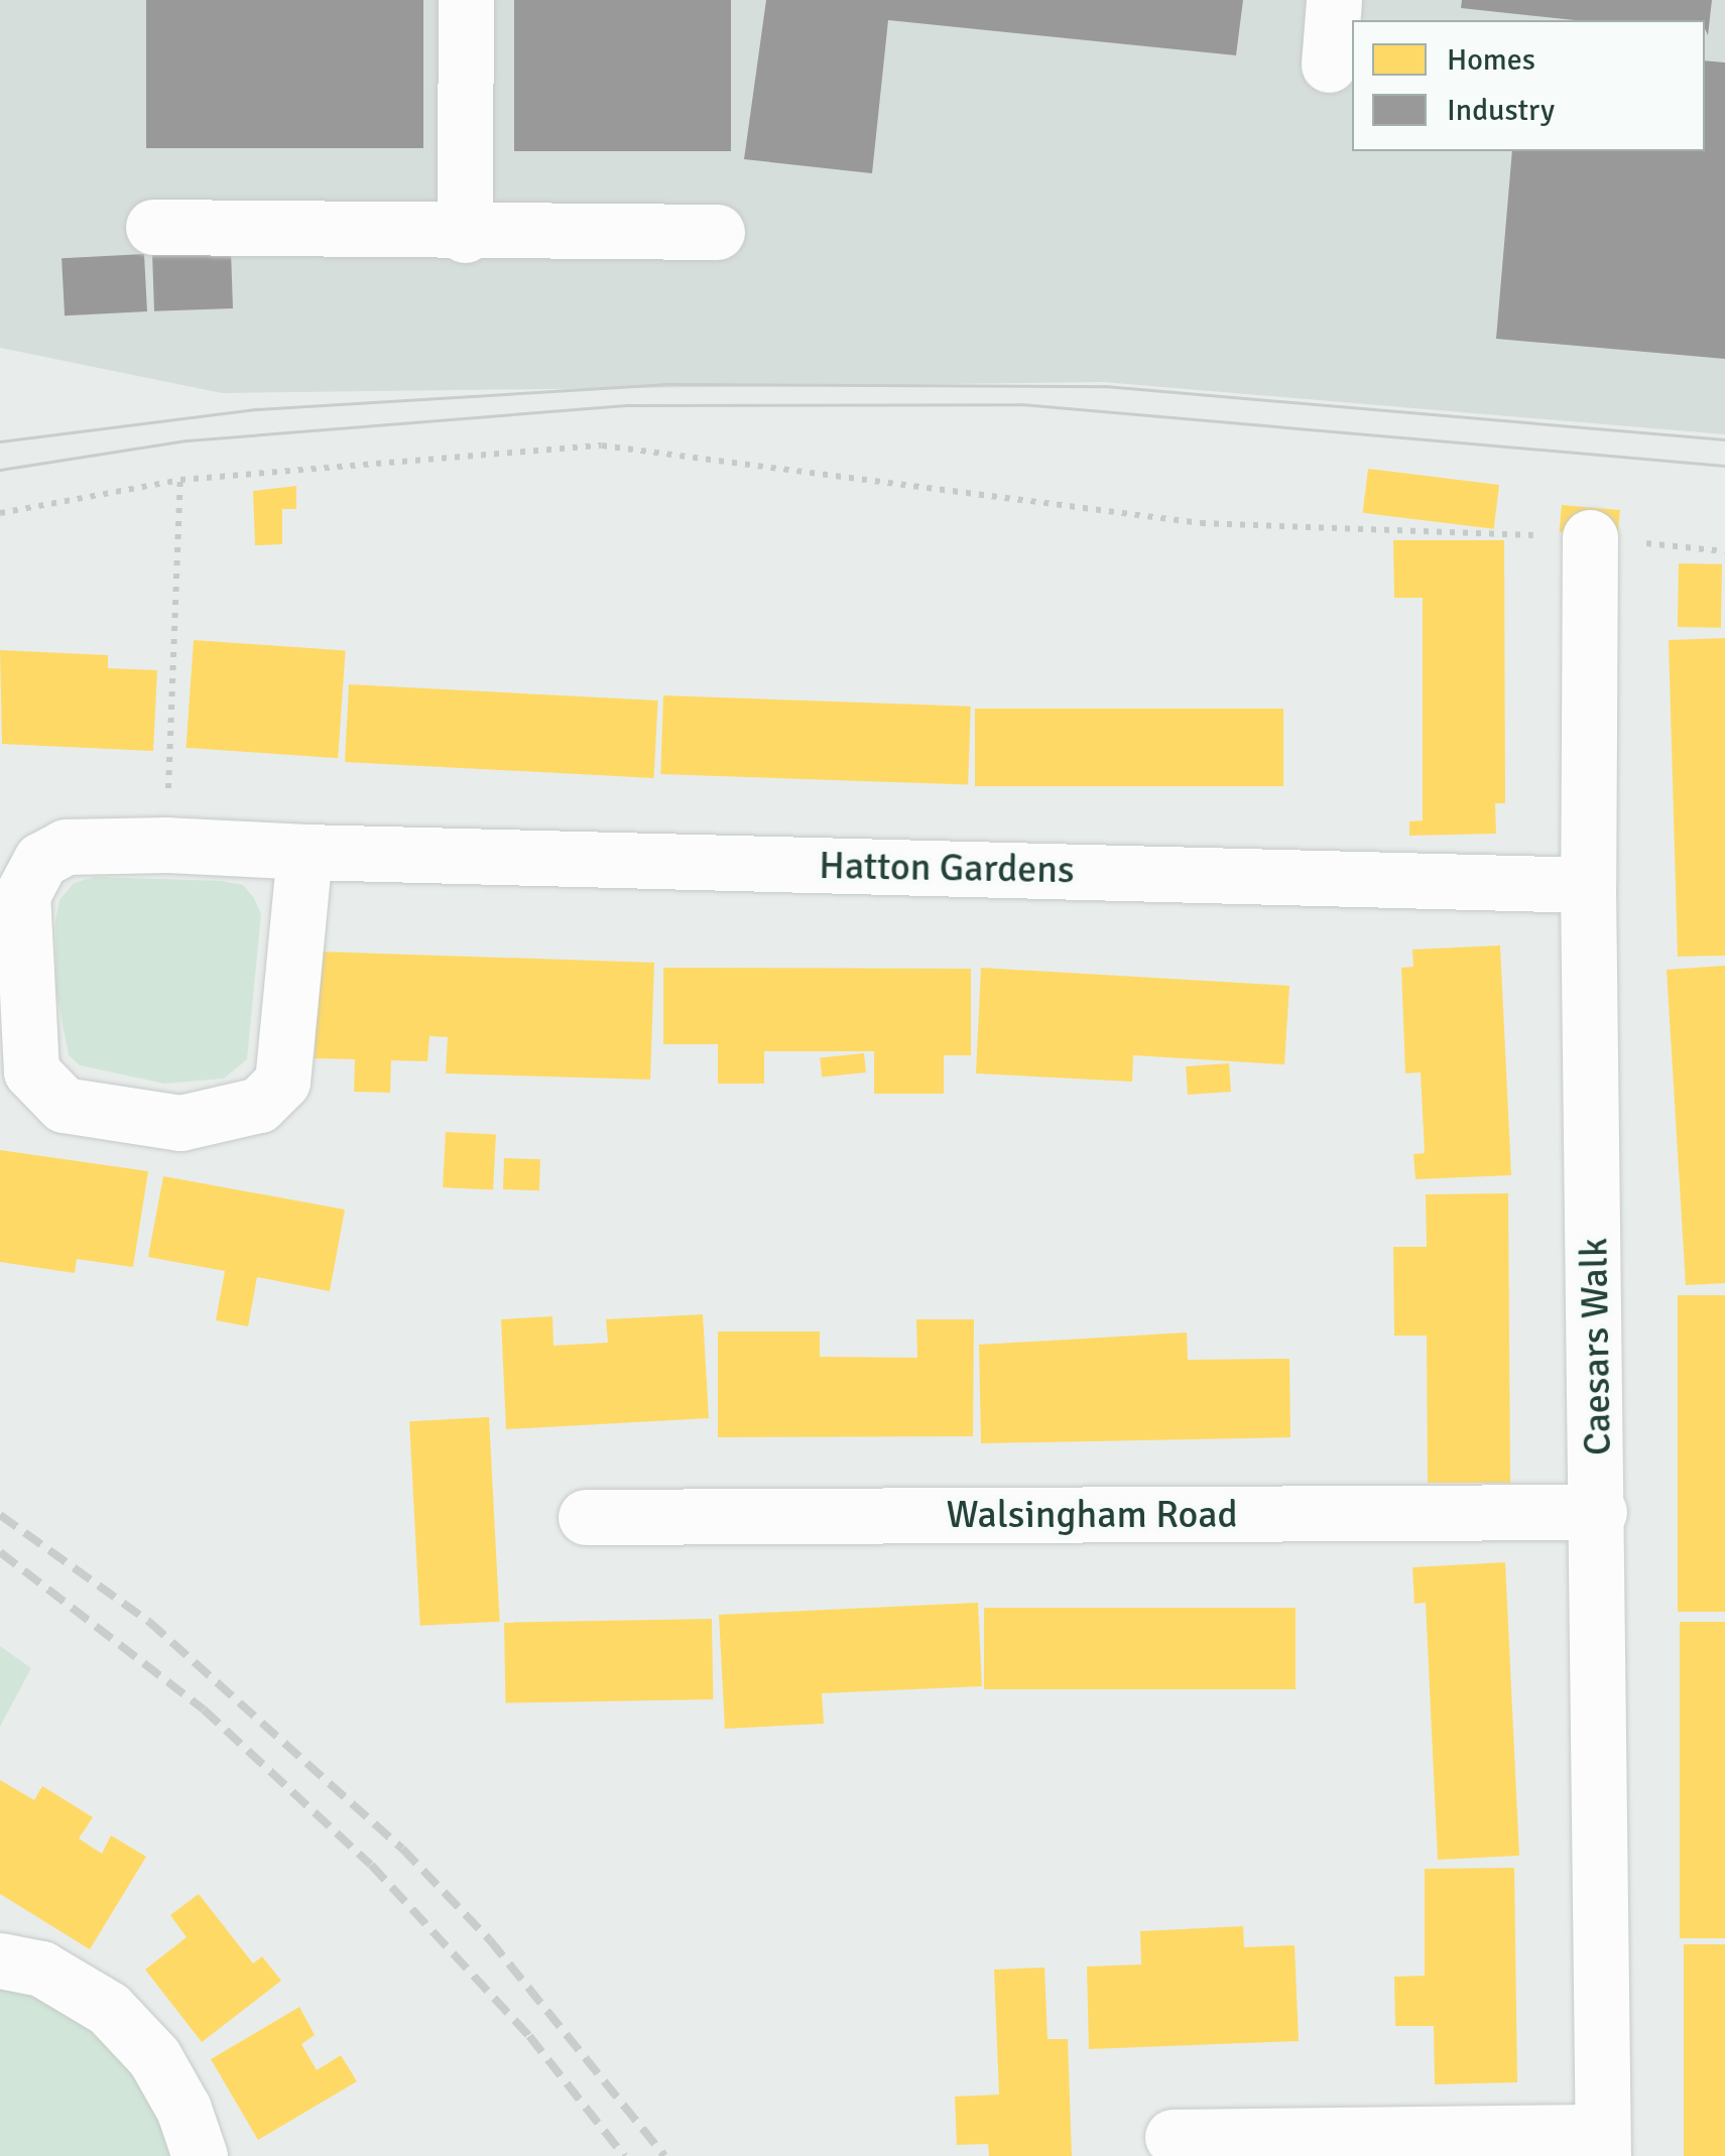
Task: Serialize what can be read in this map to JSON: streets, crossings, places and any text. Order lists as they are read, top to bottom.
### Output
{
  "streets": {
    "street": ["Hatton Gardens", "Caesars Walk", "Walsingham Road"]
  },
  "crossings": [
    ["Hatton Gardens", "Caesars Walk"],
    ["Caesars Walk", "Walsingham Road"]
  ],
  "legend": ["Homes", "Industry"]
}
